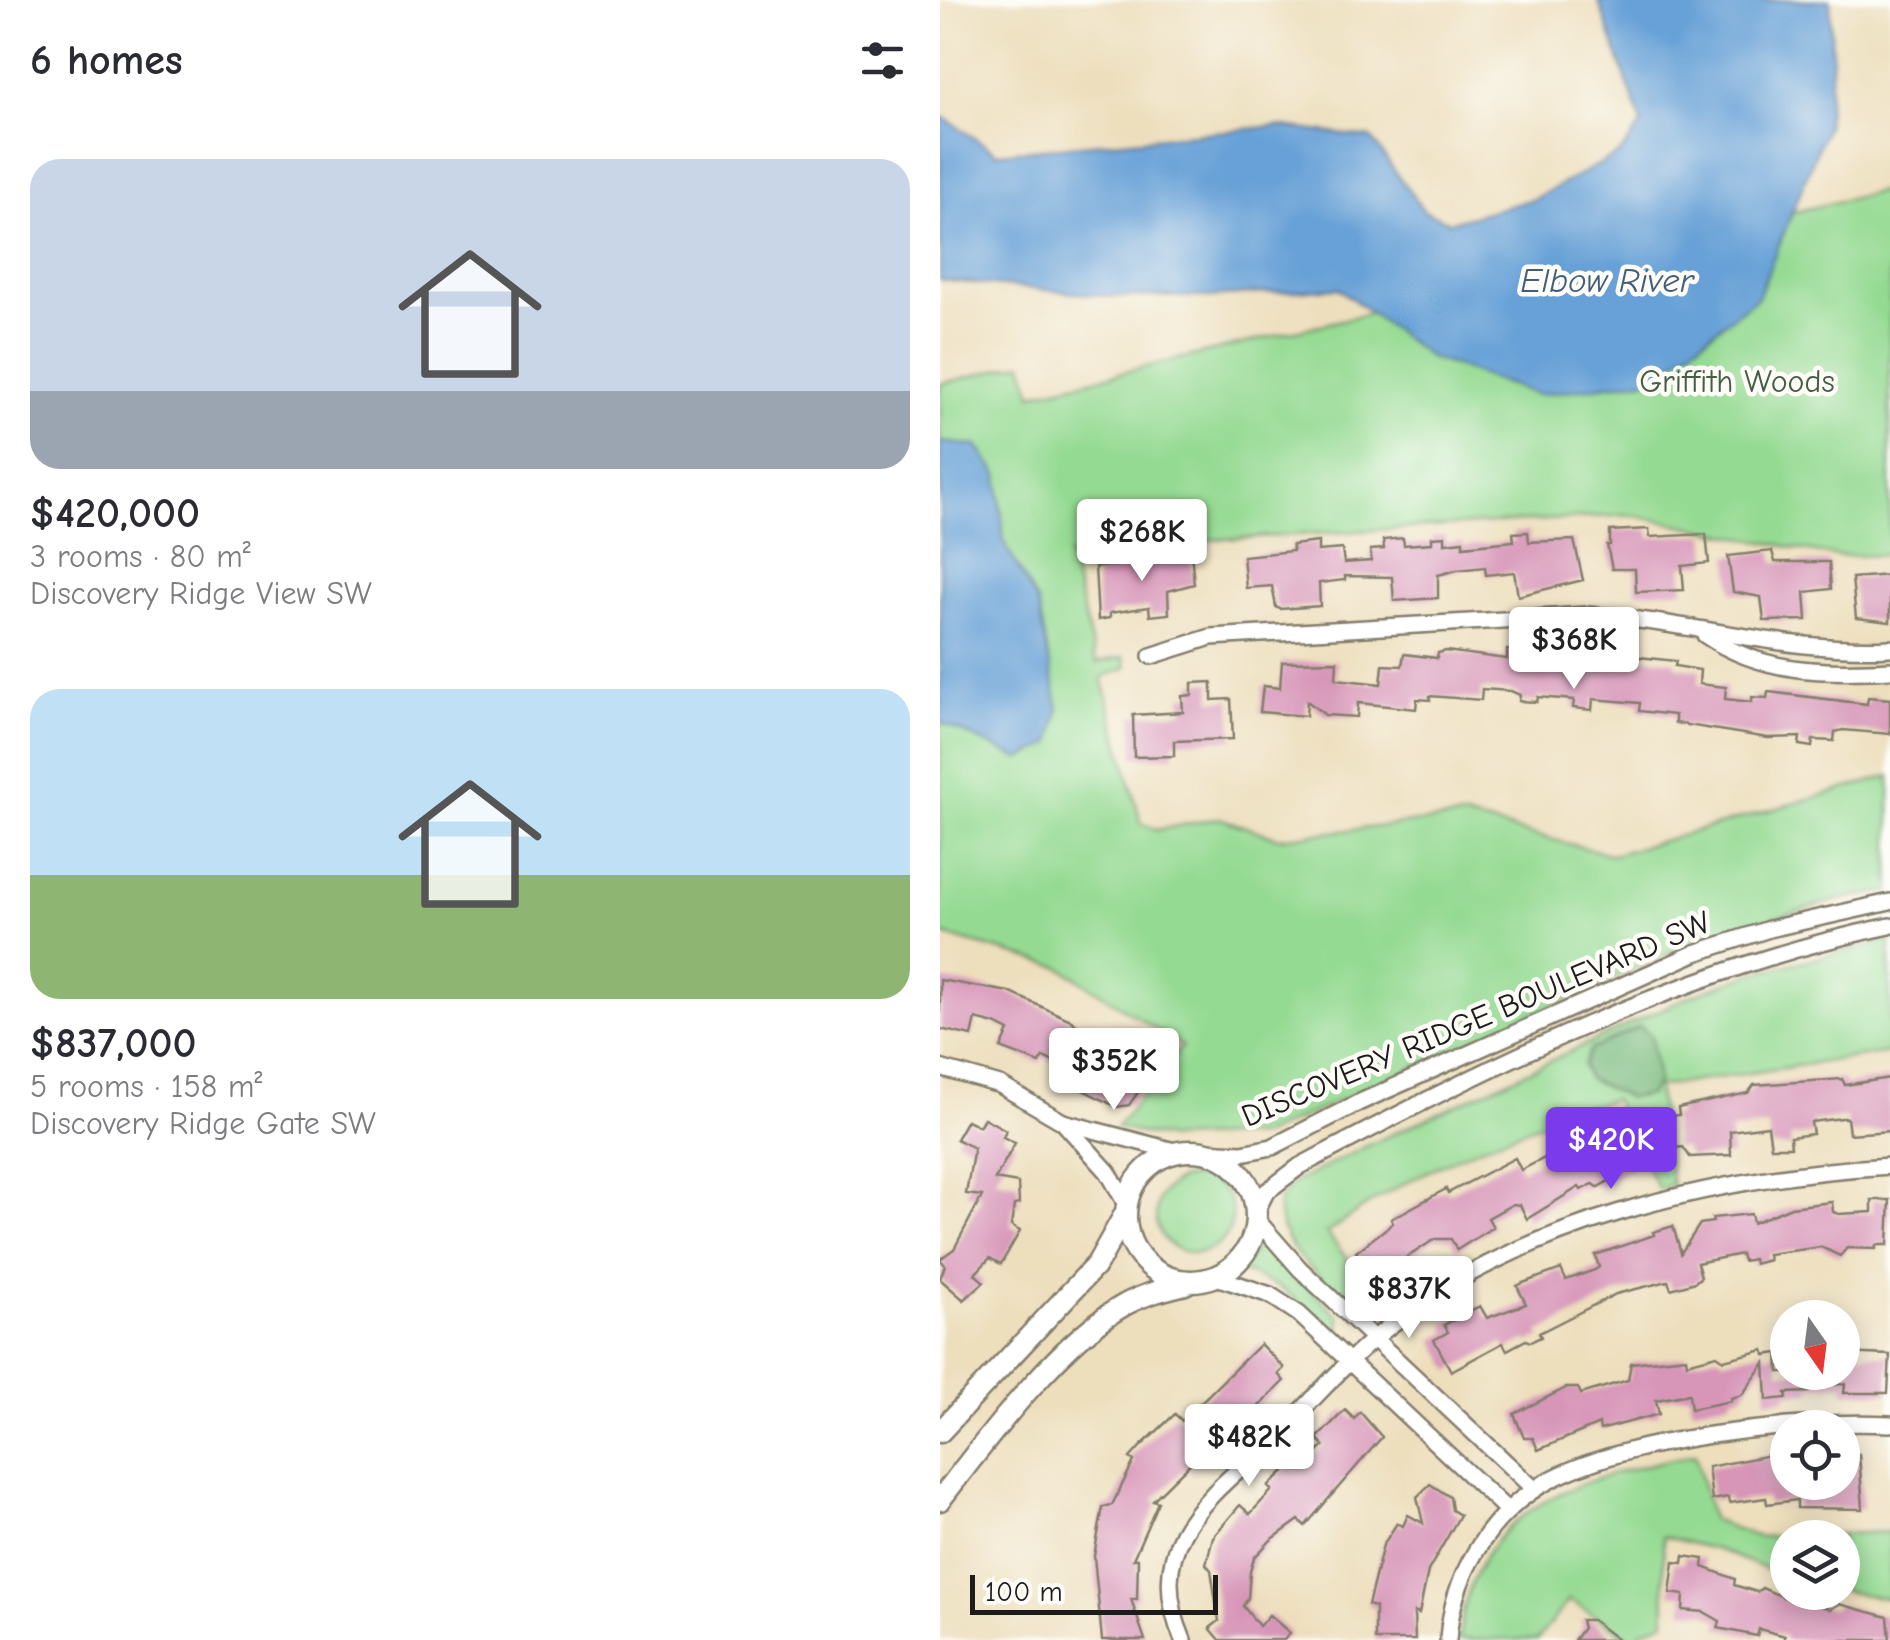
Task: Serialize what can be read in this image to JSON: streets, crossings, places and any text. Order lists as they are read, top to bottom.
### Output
{
  "streets": {
    "street": ["DISCOVERY RIDGE BOULEVARD SW"]
  },
  "water": ["Elbow River"],
  "parks": ["Griffith Woods"],
  "scale_bar": "100 m",
  "north": "bottom",
  "page": {
    "heading": "6 homes",
    "list": [
      {
        "name": "$420,000",
        "note": "3 rooms · 80 m² · Discovery Ridge View SW"
      },
      {
        "name": "$837,000",
        "note": "5 rooms · 158 m² · Discovery Ridge Gate SW"
      }
    ],
    "price": [
      "$268K",
      "$368K",
      "$352K",
      "$420K",
      "$837K",
      "$482K"
    ],
    "scale": "100 m"
  }
}
